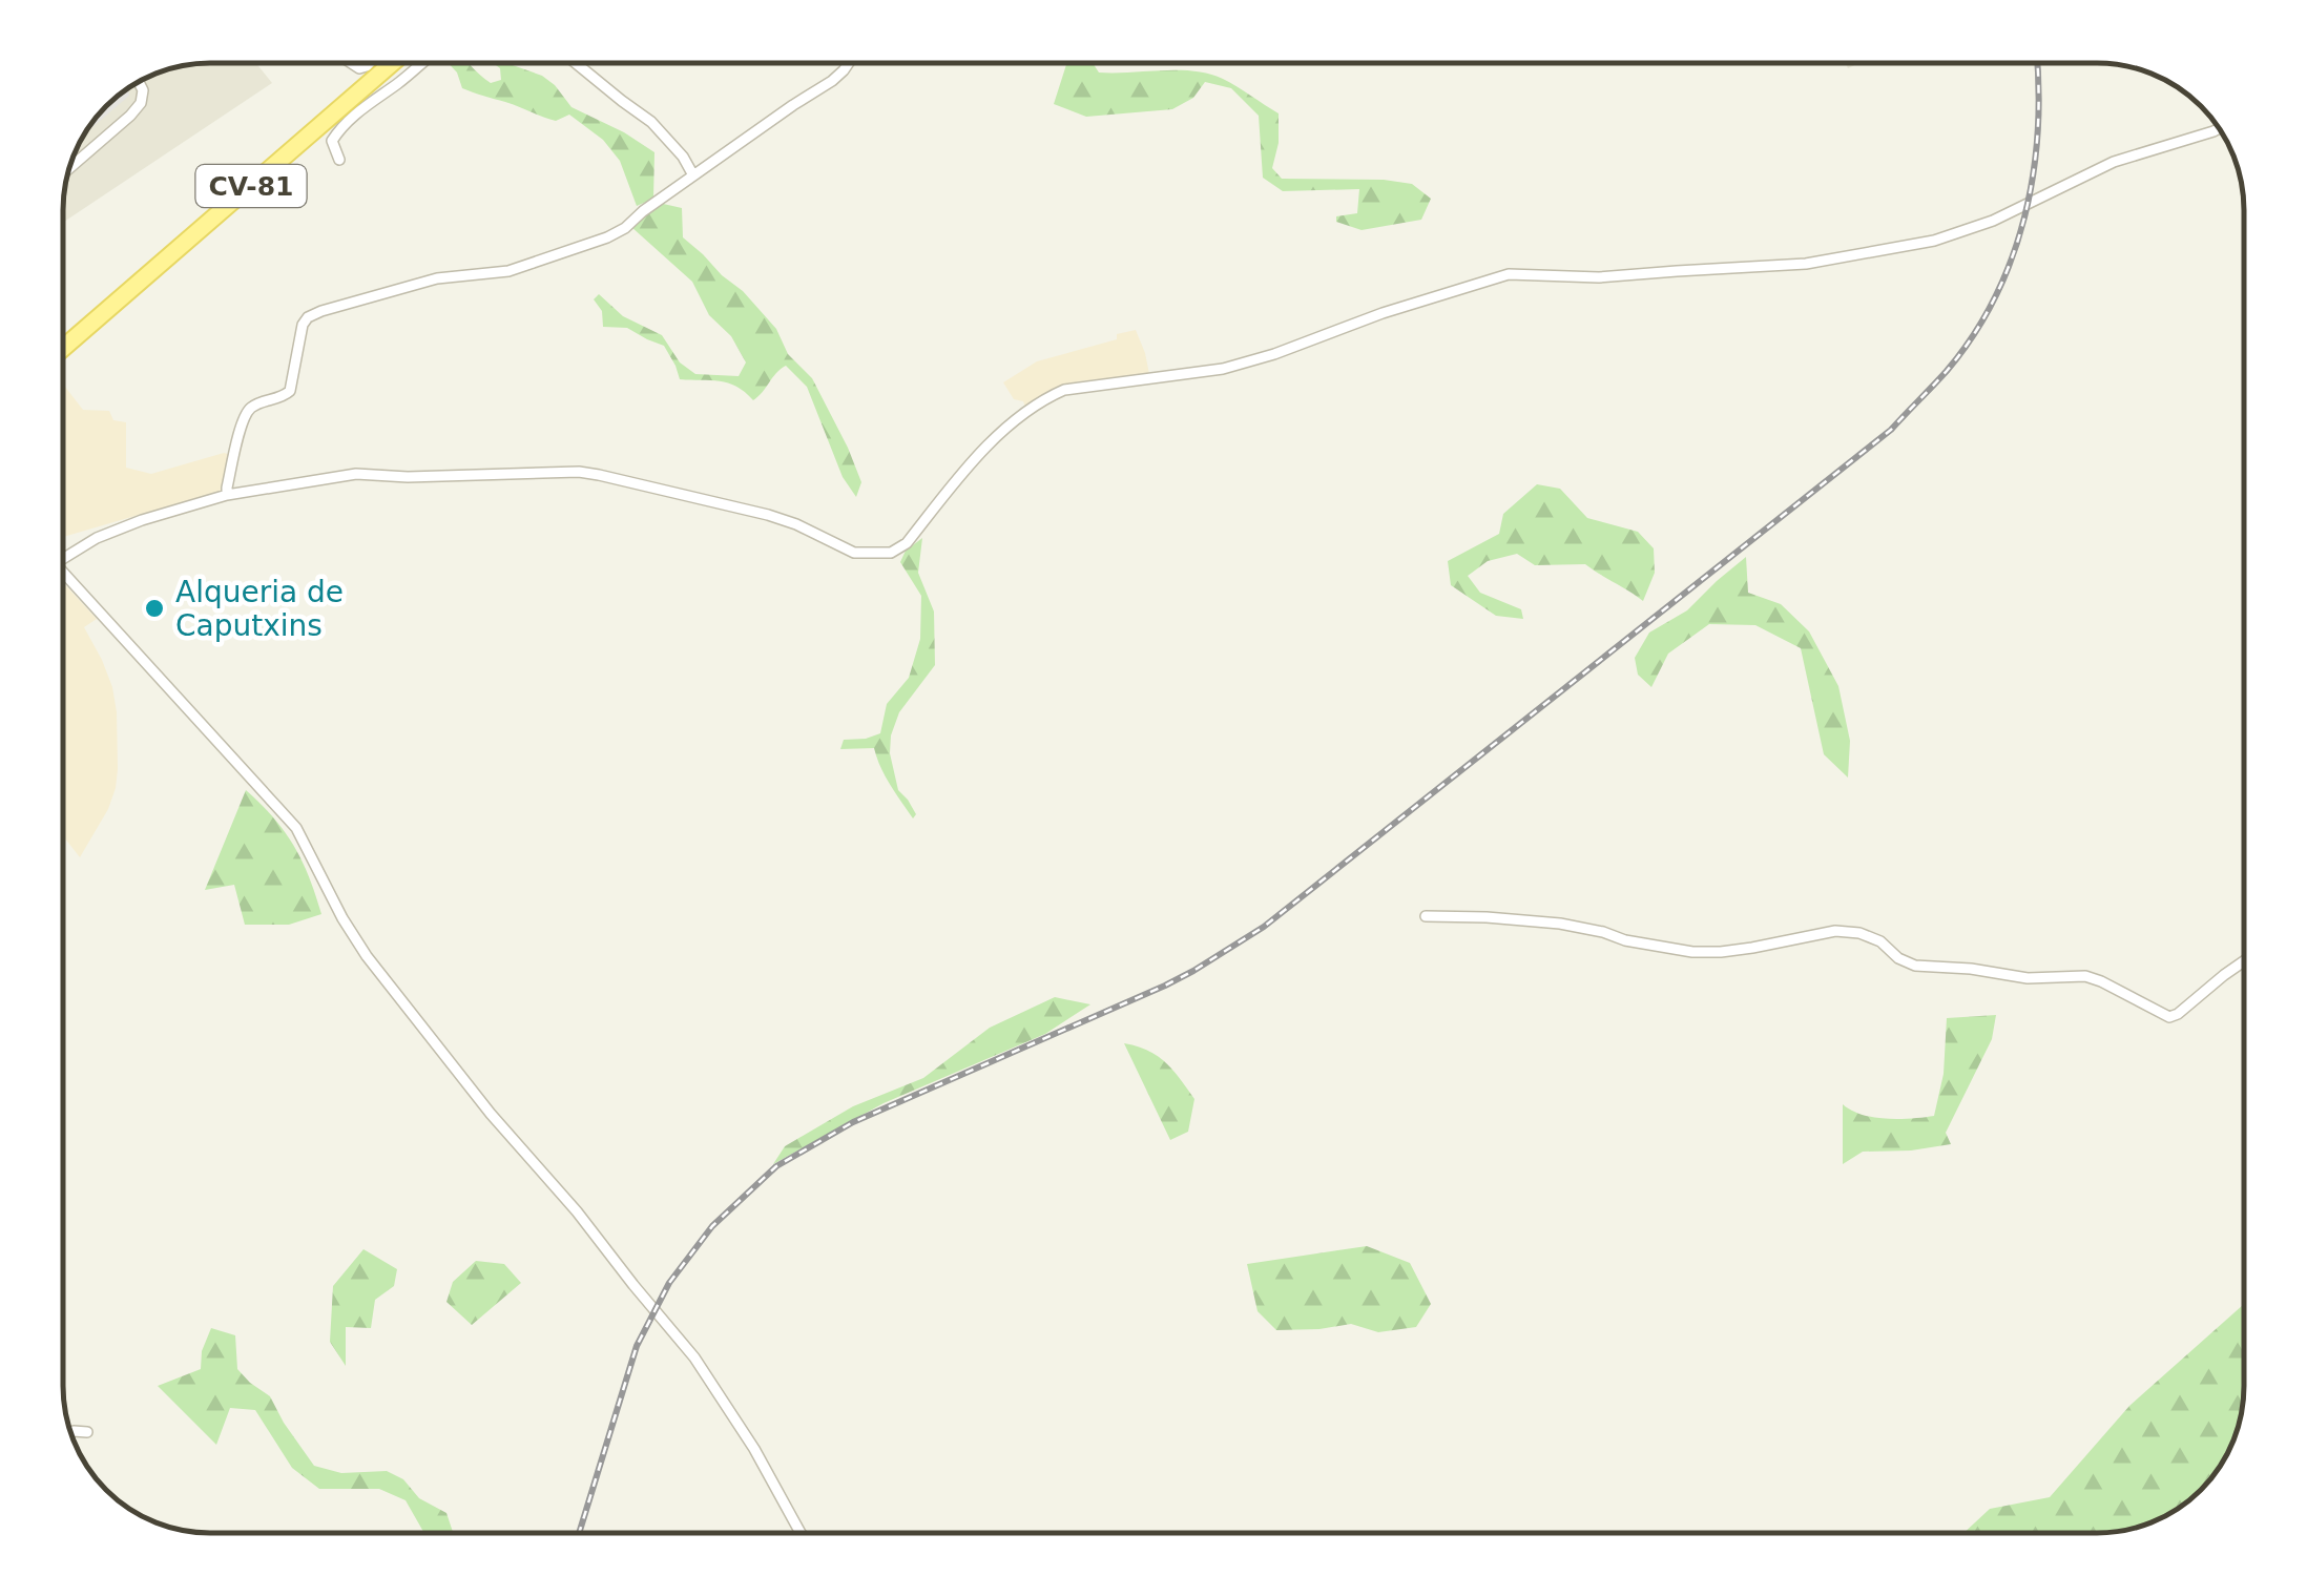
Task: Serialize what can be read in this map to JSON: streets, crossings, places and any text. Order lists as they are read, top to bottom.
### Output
{
  "streets": {
    "main road": ["CV-81"]
  },
  "places": ["Alqueria de Caputxins"]
}
